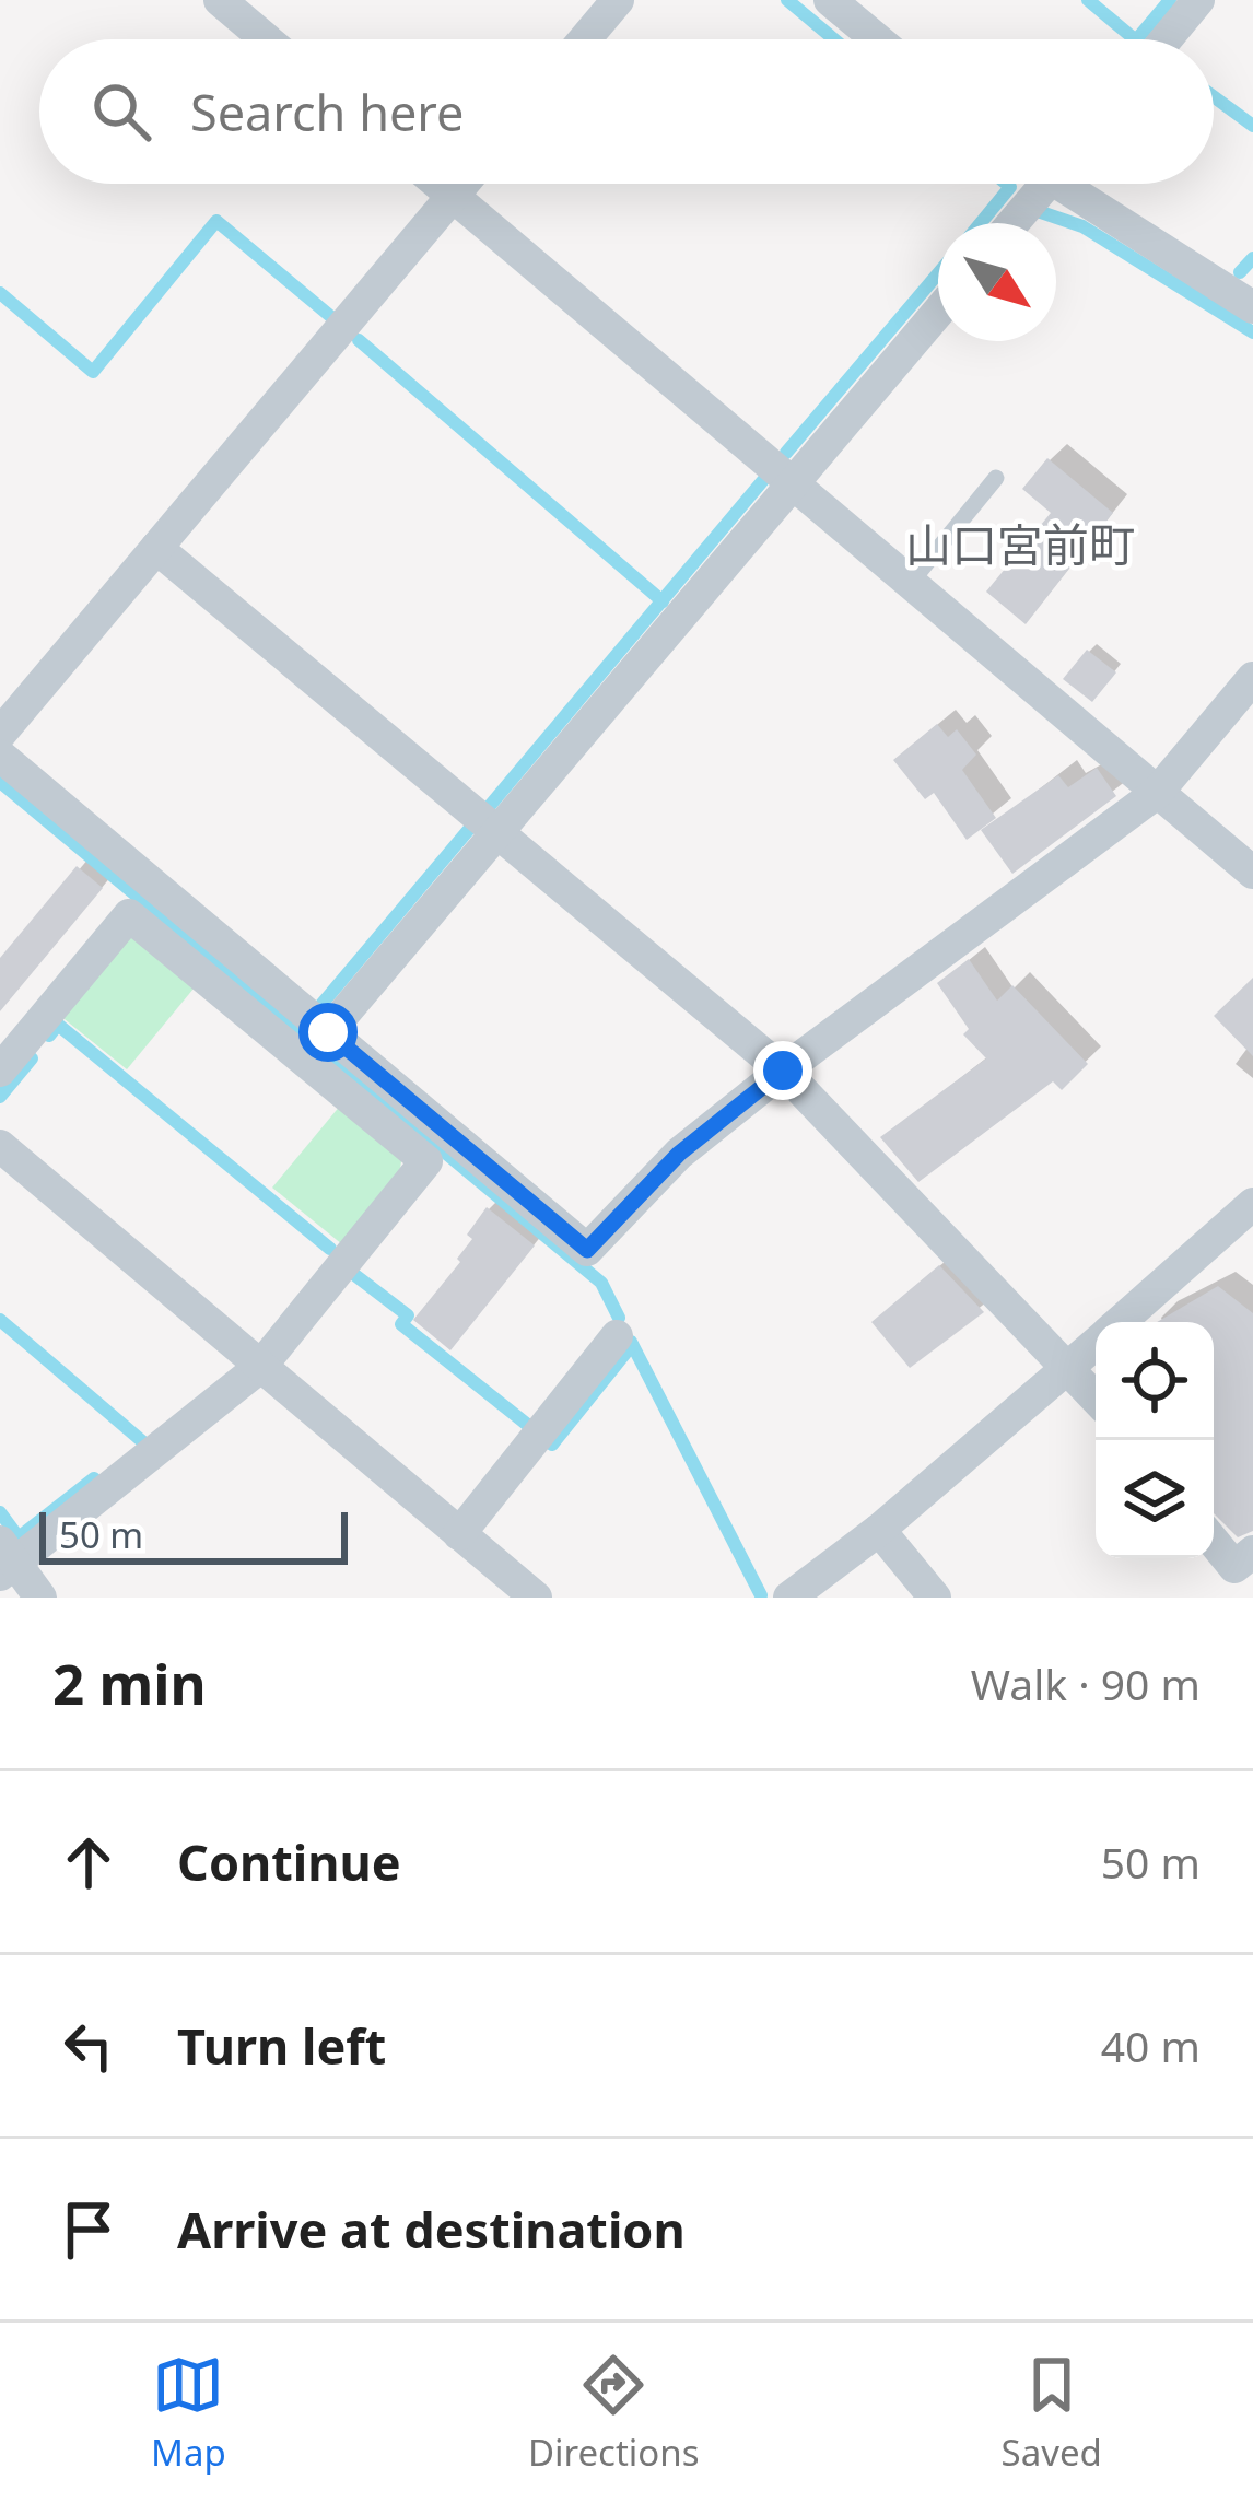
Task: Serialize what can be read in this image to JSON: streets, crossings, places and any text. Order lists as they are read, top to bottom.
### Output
{
  "districts": ["山口宮前町"],
  "scale_bar": "50 m",
  "north": "bottom right",
  "page": {
    "search": "Search here",
    "scale": "50 m",
    "heading": ["2 min", "Walk · 90 m"],
    "list": [
      ["Continue", "50 m"],
      ["Turn left", "40 m"],
      "Arrive at destination"
    ],
    "nav": ["Map", "Directions", "Saved"]
  }
}
